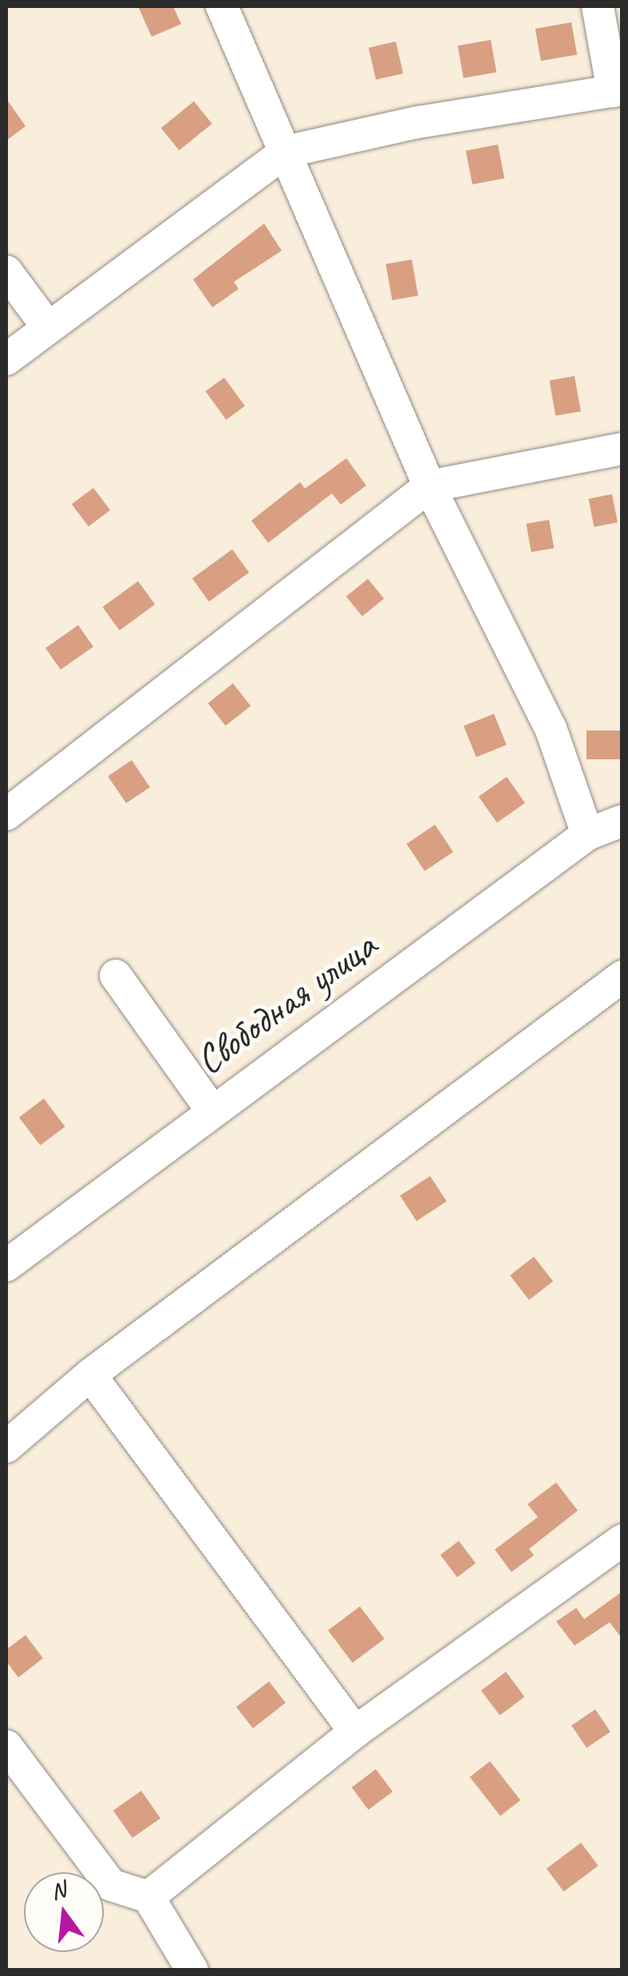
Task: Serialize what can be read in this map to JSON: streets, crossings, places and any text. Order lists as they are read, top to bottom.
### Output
{
  "streets": {
    "street": ["Свободная улица"]
  },
  "north": "top"
}
